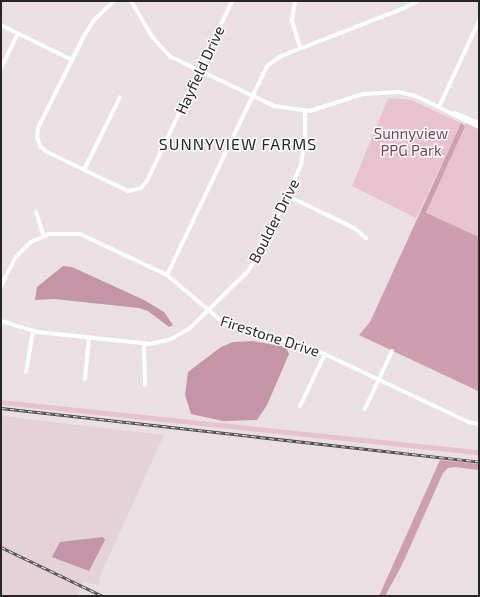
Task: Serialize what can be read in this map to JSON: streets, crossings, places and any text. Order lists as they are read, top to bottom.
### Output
{
  "streets": {
    "street": ["Hayfield Drive", "Boulder Drive", "Firestone Drive"]
  },
  "crossings": [
    ["Boulder Drive", "Firestone Drive"]
  ],
  "districts": ["SUNNYVIEW FARMS"],
  "parks": ["Sunnyview PPG Park"]
}
